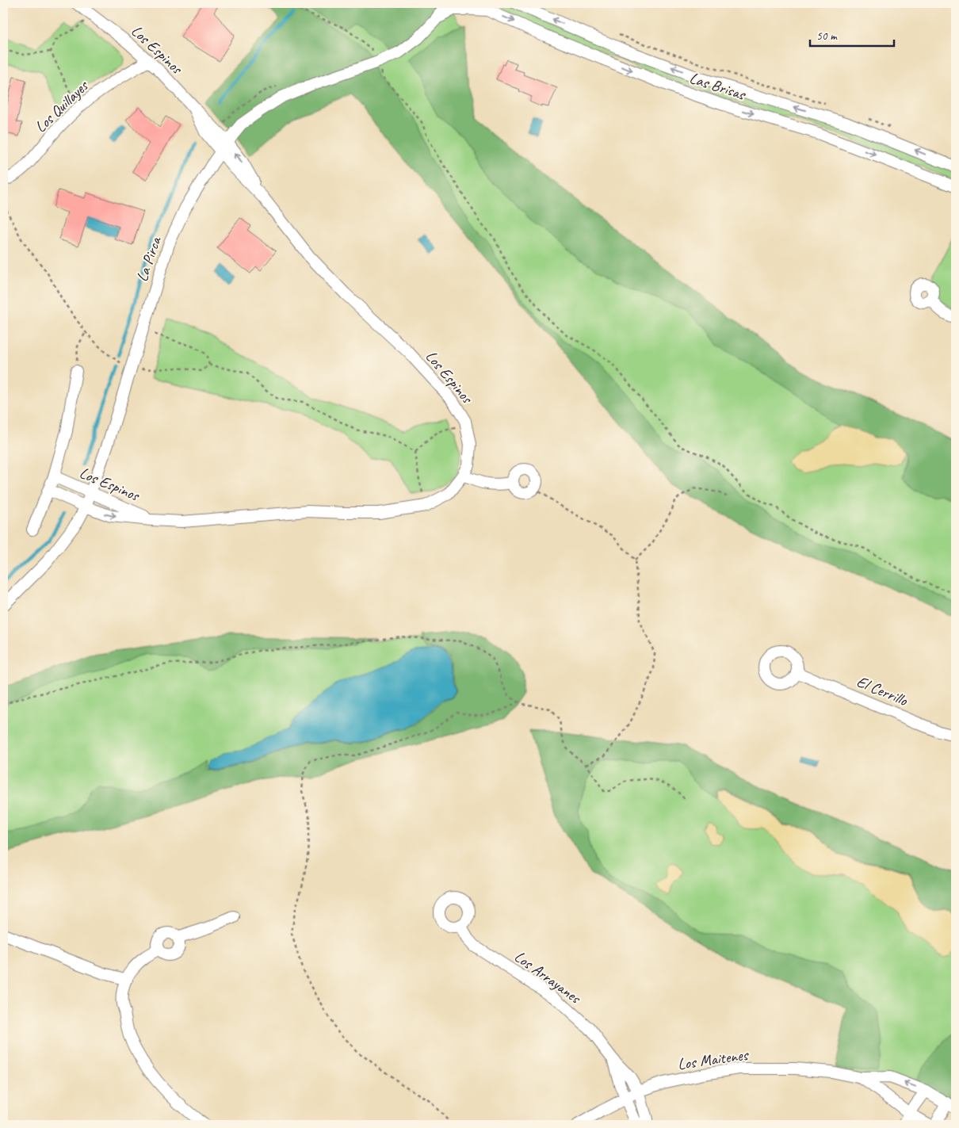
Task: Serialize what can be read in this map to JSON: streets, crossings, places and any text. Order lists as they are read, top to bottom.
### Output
{
  "streets": {
    "street": [
      "Los Espinos",
      "Las Brisas",
      "Los Quillayes",
      "La Pirca",
      "El Cerrillo",
      "Los Arrayanes",
      "Los Maitenes"
    ]
  },
  "crossings": [
    ["Los Espinos", "Los Quillayes"],
    ["Los Espinos", "La Pirca"],
    ["Las Brisas", "La Pirca"],
    ["Los Arrayanes", "Los Maitenes"]
  ],
  "scale_bar": "50 m"
}
